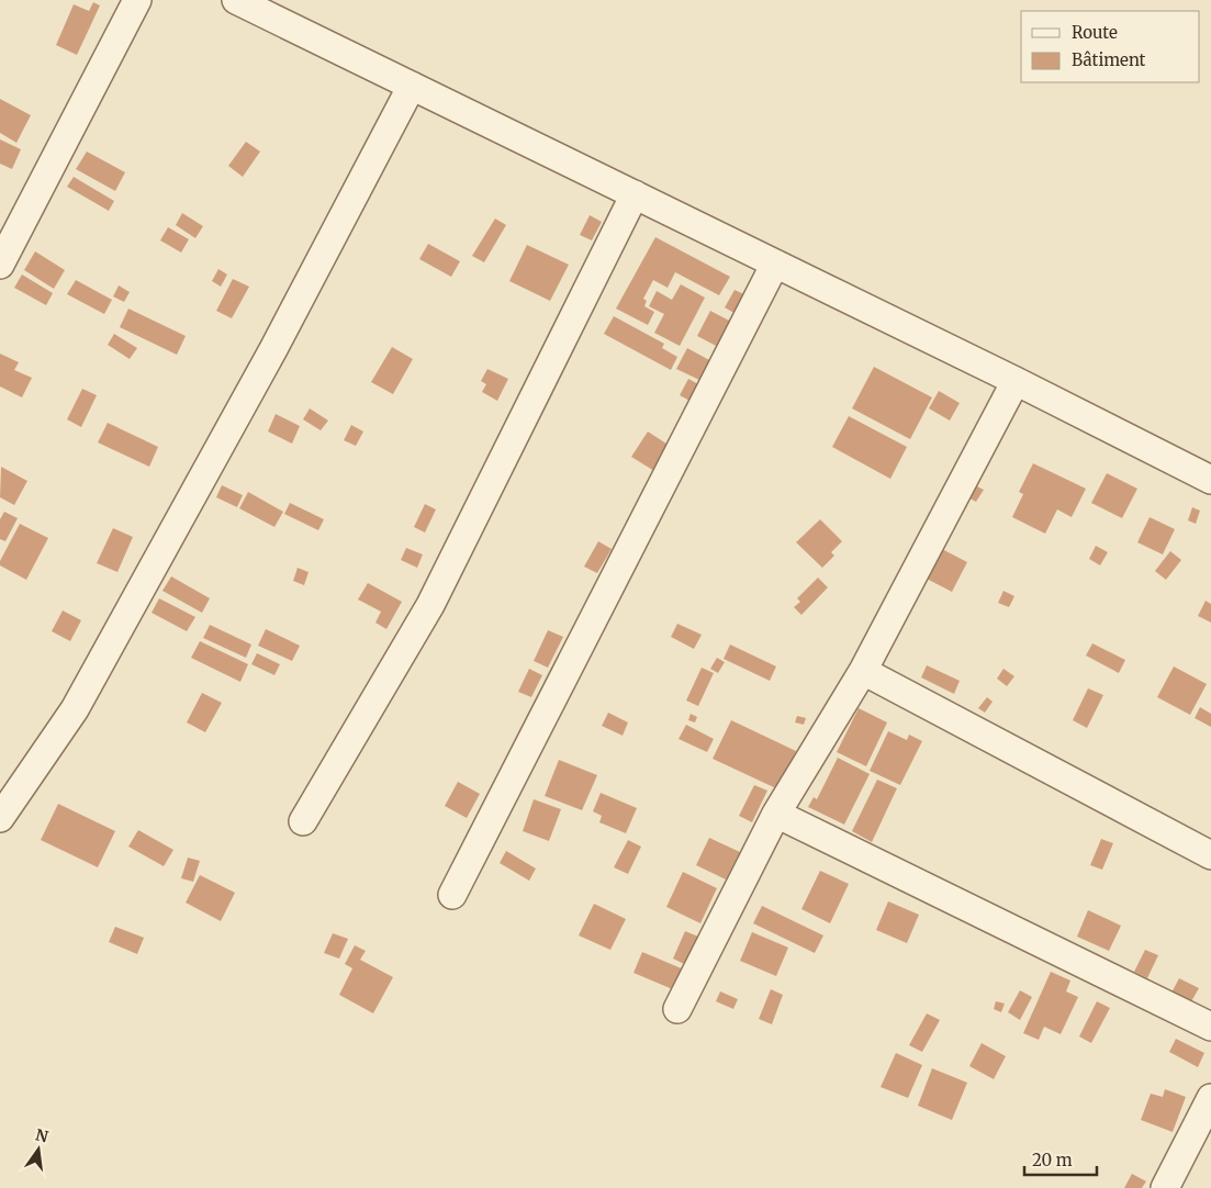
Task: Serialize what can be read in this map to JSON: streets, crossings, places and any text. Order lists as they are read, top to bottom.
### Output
{
  "legend": ["Route", "Bâtiment"],
  "scale_bar": "20 m",
  "north": "top"
}
